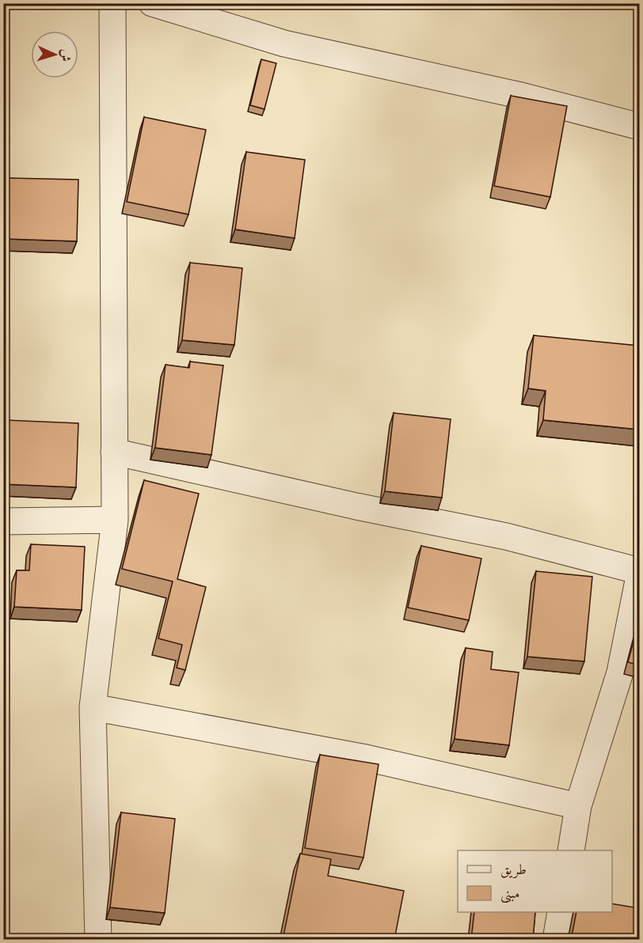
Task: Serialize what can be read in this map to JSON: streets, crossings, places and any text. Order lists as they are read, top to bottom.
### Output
{
  "legend": ["طريق", "مبنى"],
  "north": "right"
}
